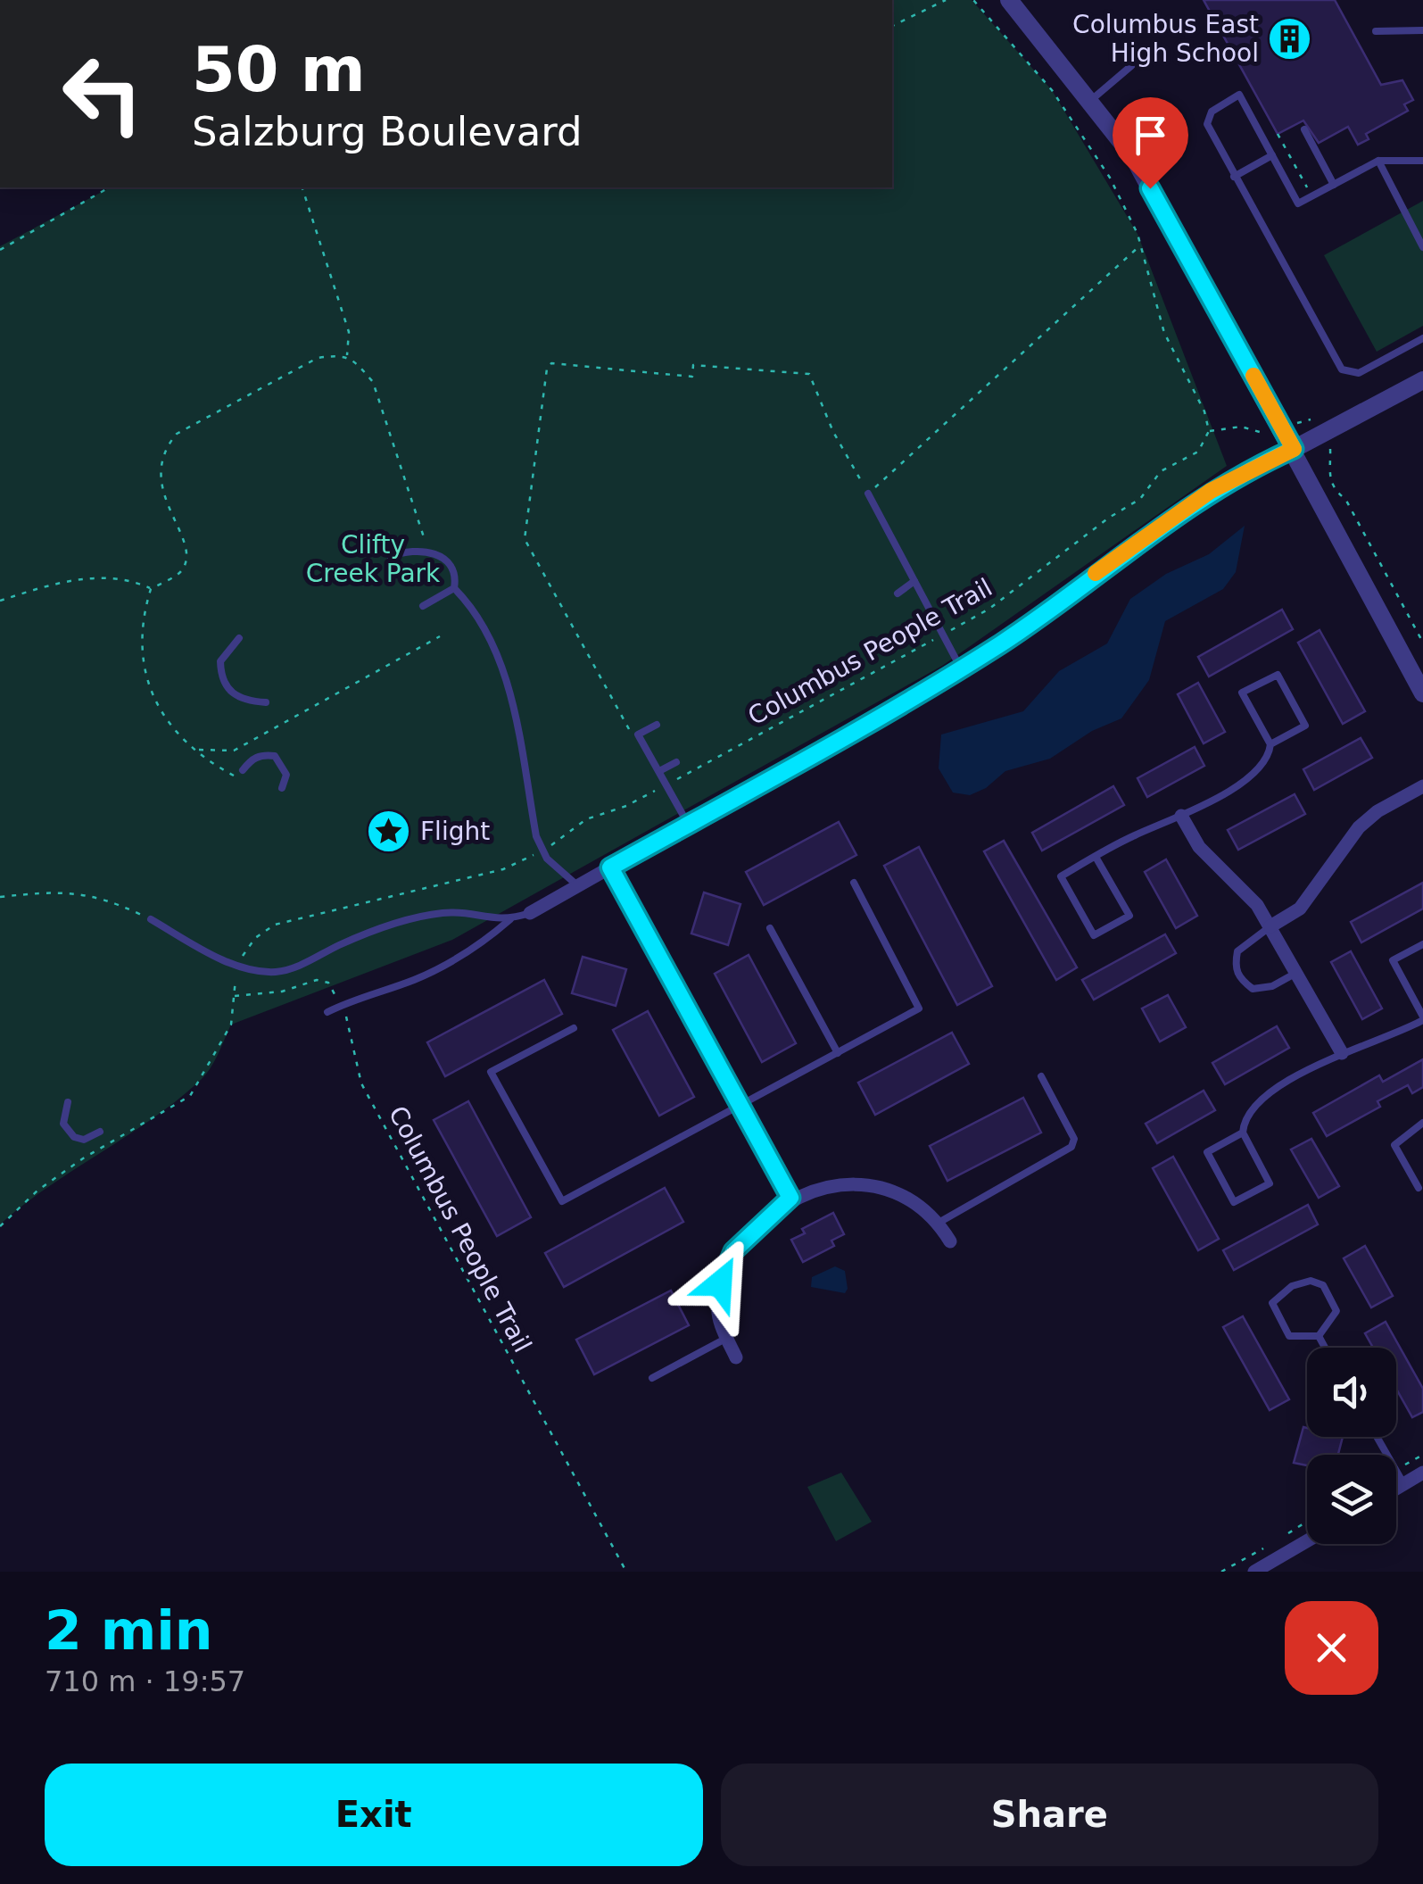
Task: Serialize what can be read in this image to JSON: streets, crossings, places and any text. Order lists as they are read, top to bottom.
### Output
{
  "streets": {
    "path": ["Columbus People Trail"]
  },
  "parks": ["Clifty Creek Park"],
  "places": {
    "building": ["Columbus East High School"],
    "place": ["Flight"]
  },
  "page": {
    "turn": ["50 m", "Salzburg Boulevard"],
    "heading": ["2 min", "710 m · 19:57"],
    "buttons": ["Exit", "Share"]
  }
}
